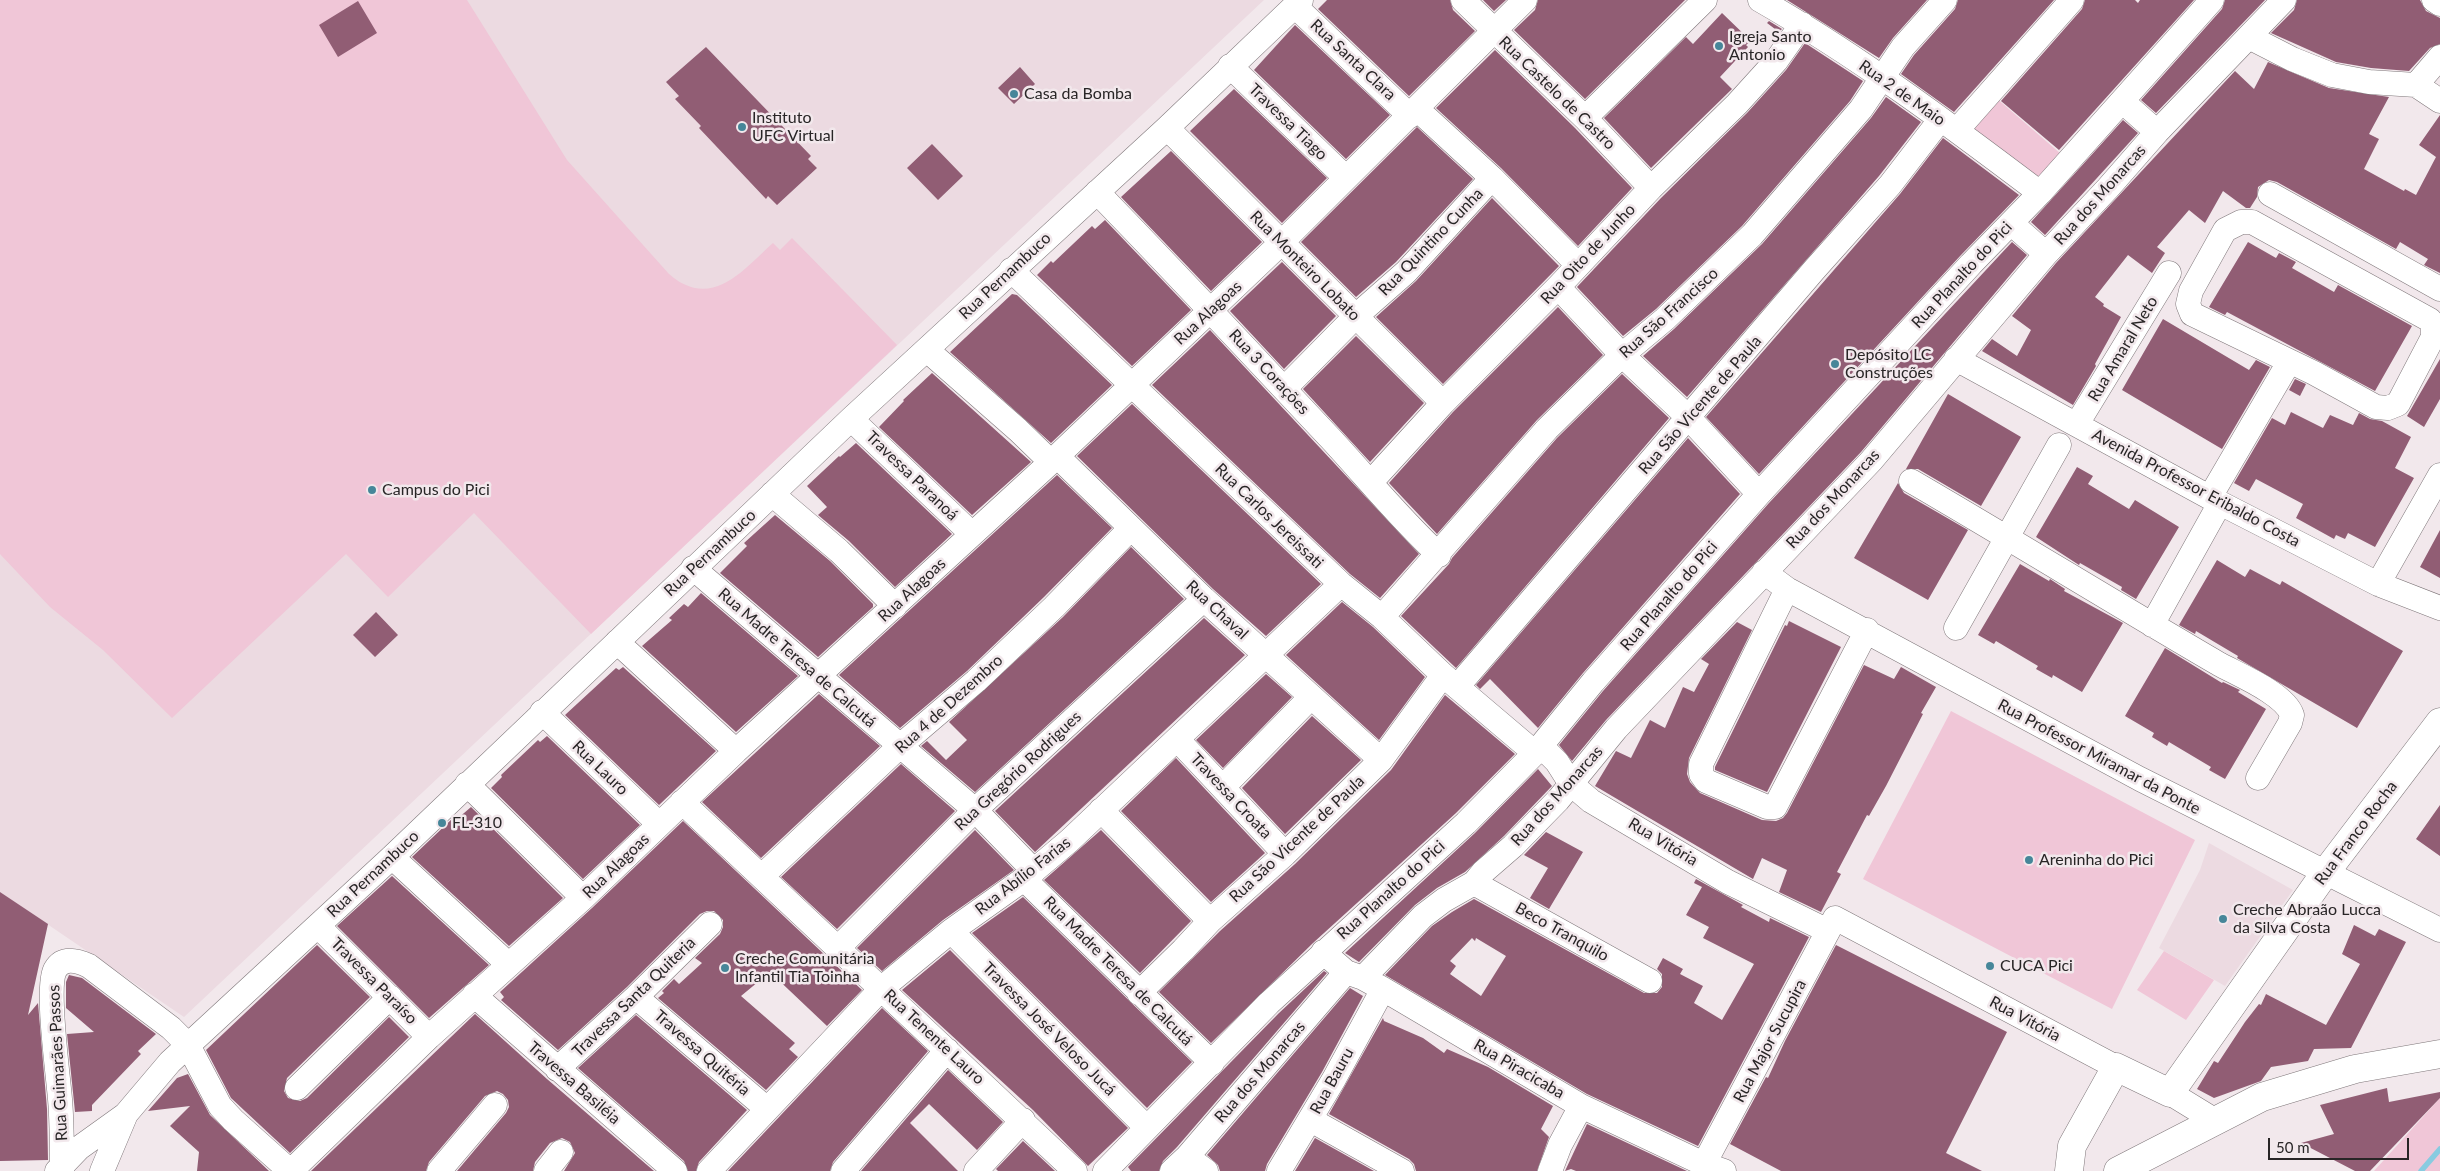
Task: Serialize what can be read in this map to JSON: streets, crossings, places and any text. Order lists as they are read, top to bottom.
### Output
{
  "streets": {
    "main road": ["Rua Franco Rocha", "Rua Vitória"],
    "street": [
      "Rua Santa Clara",
      "Rua Castelo de Castro",
      "Rua 2 de Maio",
      "Travessa Tiago",
      "Rua dos Monarcas",
      "Rua Quintino Cunha",
      "Rua Oito de Junho",
      "Rua Monteiro Lobato",
      "Rua Planalto do Pici",
      "Rua Pernambuco",
      "Rua Alagoas",
      "Rua São Francisco",
      "Rua Amaral Neto",
      "Rua 3 Corações",
      "Rua São Vicente de Paula",
      "Travessa Paranoá",
      "Avenida Professor Eribaldo Costa",
      "Rua Carlos Jereissati",
      "Rua Chaval",
      "Rua Madre Teresa de Calcutá",
      "Rua 4 de Dezembro",
      "Rua Professor Miramar da Ponte",
      "Rua Lauro",
      "Rua Gregório Rodrigues",
      "Travessa Croata",
      "Rua Abílio Farias",
      "Beco Tranquilo",
      "Travessa Paraíso",
      "Travessa Santa Quiteria",
      "Travessa José Veloso Jucá",
      "Rua Tenente Lauro",
      "Rua Major Sucupira",
      "Travessa Quitéria",
      "Rua Guimarães Passos",
      "Rua Piracicaba",
      "Rua Bauru",
      "Travessa Basiléia"
    ]
  },
  "crossings": [
    ["Rua Santa Clara", "Rua Quintino Cunha"],
    ["Rua Santa Clara", "Rua Oito de Junho"],
    ["Rua Santa Clara", "Rua Pernambuco"],
    ["Rua Santa Clara", "Rua Alagoas"],
    ["Rua Castelo de Castro", "Rua Oito de Junho"],
    ["Rua Castelo de Castro", "Rua Alagoas"],
    ["Rua 2 de Maio", "Rua Oito de Junho"],
    ["Rua 2 de Maio", "Rua Planalto do Pici"],
    ["Rua 2 de Maio", "Rua São Francisco"],
    ["Rua 2 de Maio", "Rua São Vicente de Paula"],
    ["Travessa Tiago", "Rua Pernambuco"],
    ["Travessa Tiago", "Rua Alagoas"],
    ["Rua dos Monarcas", "Avenida Professor Eribaldo Costa"],
    ["Rua dos Monarcas", "Rua Professor Miramar da Ponte"],
    ["Rua dos Monarcas", "Rua Vitória"],
    ["Rua dos Monarcas", "Beco Tranquilo"],
    ["Rua dos Monarcas", "Rua Piracicaba"],
    ["Rua dos Monarcas", "Rua Bauru"],
    ["Rua Quintino Cunha", "Rua Monteiro Lobato"],
    ["Rua Quintino Cunha", "Rua 3 Corações"],
    ["Rua Oito de Junho", "Rua Monteiro Lobato"],
    ["Rua Oito de Junho", "Rua 3 Corações"],
    ["Rua Monteiro Lobato", "Rua Pernambuco"],
    ["Rua Monteiro Lobato", "Rua Alagoas"],
    ["Rua Planalto do Pici", "Rua Carlos Jereissati"],
    ["Rua Planalto do Pici", "Rua Madre Teresa de Calcutá"],
    ["Rua Planalto do Pici", "Rua Vitória"],
    ["Rua Planalto do Pici", "Travessa José Veloso Jucá"],
    ["Rua Planalto do Pici", "Rua Piracicaba"],
    ["Rua Pernambuco", "Rua 3 Corações"],
    ["Rua Pernambuco", "Travessa Paranoá"],
    ["Rua Pernambuco", "Rua Carlos Jereissati"],
    ["Rua Pernambuco", "Rua Chaval"],
    ["Rua Pernambuco", "Rua Madre Teresa de Calcutá"],
    ["Rua Pernambuco", "Rua Lauro"],
    ["Rua Pernambuco", "Travessa Paraíso"],
    ["Rua Pernambuco", "Rua Guimarães Passos"],
    ["Rua Alagoas", "Rua 3 Corações"],
    ["Rua Alagoas", "Travessa Paranoá"],
    ["Rua Alagoas", "Rua Carlos Jereissati"],
    ["Rua Alagoas", "Rua Chaval"],
    ["Rua Alagoas", "Rua Madre Teresa de Calcutá"],
    ["Rua Alagoas", "Rua Lauro"],
    ["Rua Alagoas", "Travessa Paraíso"],
    ["Rua Alagoas", "Rua Tenente Lauro"],
    ["Rua Alagoas", "Travessa Basiléia"],
    ["Rua São Francisco", "Rua 3 Corações"],
    ["Rua São Francisco", "Rua Carlos Jereissati"],
    ["Rua Amaral Neto", "Avenida Professor Eribaldo Costa"],
    ["Rua São Vicente de Paula", "Rua Carlos Jereissati"],
    ["Rua São Vicente de Paula", "Rua Chaval"],
    ["Rua São Vicente de Paula", "Rua Madre Teresa de Calcutá"],
    ["Rua São Vicente de Paula", "Travessa Croata"],
    ["Rua Carlos Jereissati", "Rua Vitória"],
    ["Rua Carlos Jereissati", "Rua Abílio Farias"],
    ["Rua Chaval", "Rua 4 de Dezembro"],
    ["Rua Chaval", "Rua Gregório Rodrigues"],
    ["Rua Chaval", "Rua Abílio Farias"],
    ["Rua Madre Teresa de Calcutá", "Rua 4 de Dezembro"],
    ["Rua Madre Teresa de Calcutá", "Rua Gregório Rodrigues"],
    ["Rua Madre Teresa de Calcutá", "Rua Abílio Farias"],
    ["Rua 4 de Dezembro", "Rua Tenente Lauro"],
    ["Rua Professor Miramar da Ponte", "Rua Franco Rocha"],
    ["Rua Gregório Rodrigues", "Rua Tenente Lauro"],
    ["Travessa Croata", "Rua Abílio Farias"],
    ["Rua Franco Rocha", "Rua Vitória"],
    ["Rua Vitória", "Rua Major Sucupira"],
    ["Rua Abílio Farias", "Travessa José Veloso Jucá"],
    ["Rua Abílio Farias", "Rua Tenente Lauro"],
    ["Rua Abílio Farias", "Travessa Quitéria"],
    ["Travessa Santa Quiteria", "Travessa Quitéria"],
    ["Travessa Santa Quiteria", "Travessa Basiléia"],
    ["Rua Major Sucupira", "Rua Piracicaba"],
    ["Rua Piracicaba", "Rua Bauru"]
  ],
  "places": [
    "Igreja Santo Antonio",
    "Casa da Bomba",
    "Instituto UFC Virtual",
    "Depósito LC Construções",
    "Campus do Pici",
    "FL-310",
    "Areninha do Pici",
    "Creche Abraão Lucca da Silva Costa",
    "CUCA Pici",
    "Creche Comunitária Infantil Tia Toinha"
  ],
  "scale_bar": "50 m"
}
